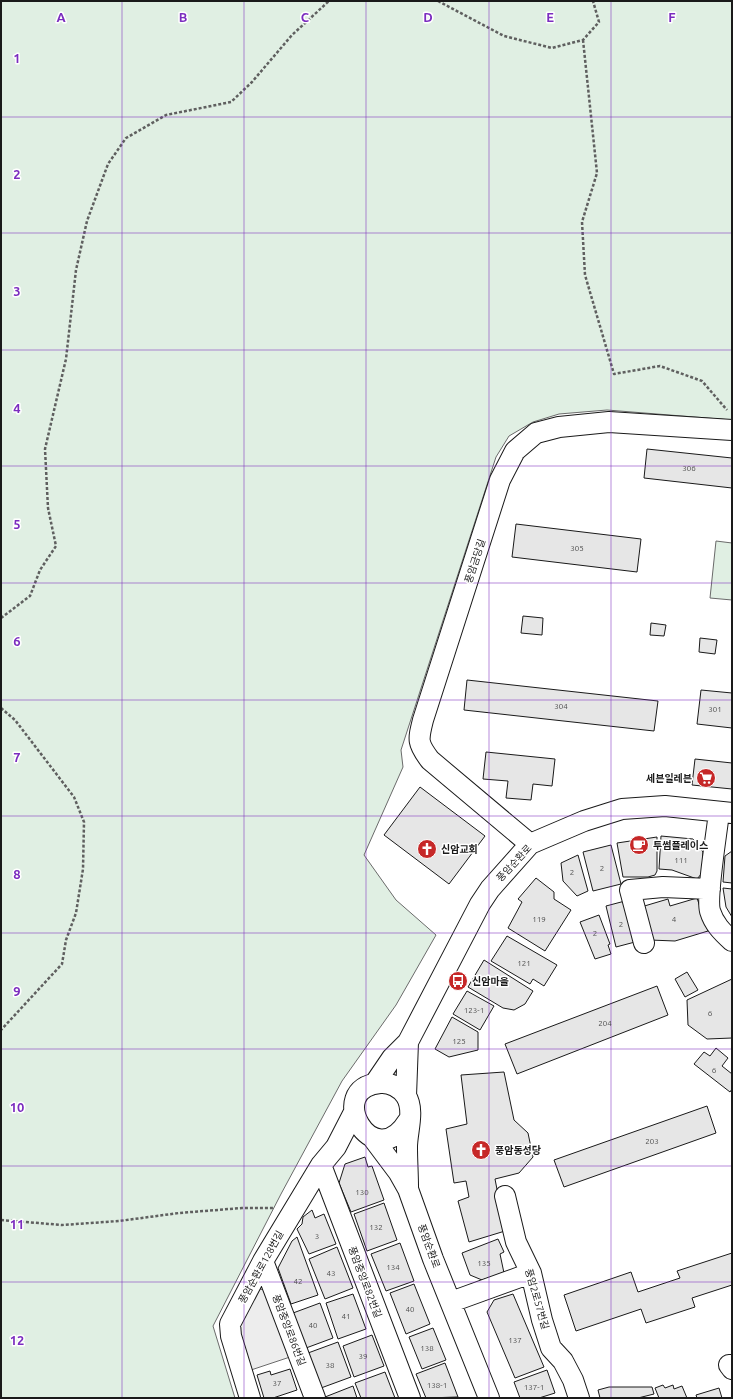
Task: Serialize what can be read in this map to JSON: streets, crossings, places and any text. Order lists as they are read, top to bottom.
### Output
{
  "streets": {
    "street": [
      "풍암금당길",
      "풍암순환로",
      "풍암순환로128번길",
      "풍암중앙로82번길",
      "풍암2로57번길",
      "풍암중앙로86번길"
    ]
  },
  "crossings": [
    ["풍암금당길", "풍암순환로"],
    ["풍암순환로", "풍암순환로128번길"],
    ["풍암순환로128번길", "풍암중앙로82번길"],
    ["풍암순환로128번길", "풍암중앙로86번길"]
  ],
  "places": {
    "supermarket": ["세븐일레븐"],
    "cafe": ["투썸플레이스"],
    "church": ["신암교회", "풍암동성당"],
    "bus stop": ["신암마을"]
  },
  "house_numbers": [
    "306",
    "305",
    "304",
    "301",
    "111",
    "2",
    "2",
    "119",
    "4",
    "2",
    "2",
    "121",
    "123-1",
    "6",
    "204",
    "125",
    "6",
    "203",
    "130",
    "132",
    "3",
    "135",
    "134",
    "43",
    "42",
    "40",
    "41",
    "40",
    "137",
    "138",
    "39",
    "38",
    "37",
    "138-1",
    "137-1"
  ],
  "grid": {
    "columns": [
      "A",
      "B",
      "C",
      "D",
      "E",
      "F"
    ],
    "rows": [
      "1",
      "2",
      "3",
      "4",
      "5",
      "6",
      "7",
      "8",
      "9",
      "10",
      "11",
      "12"
    ]
  }
}
